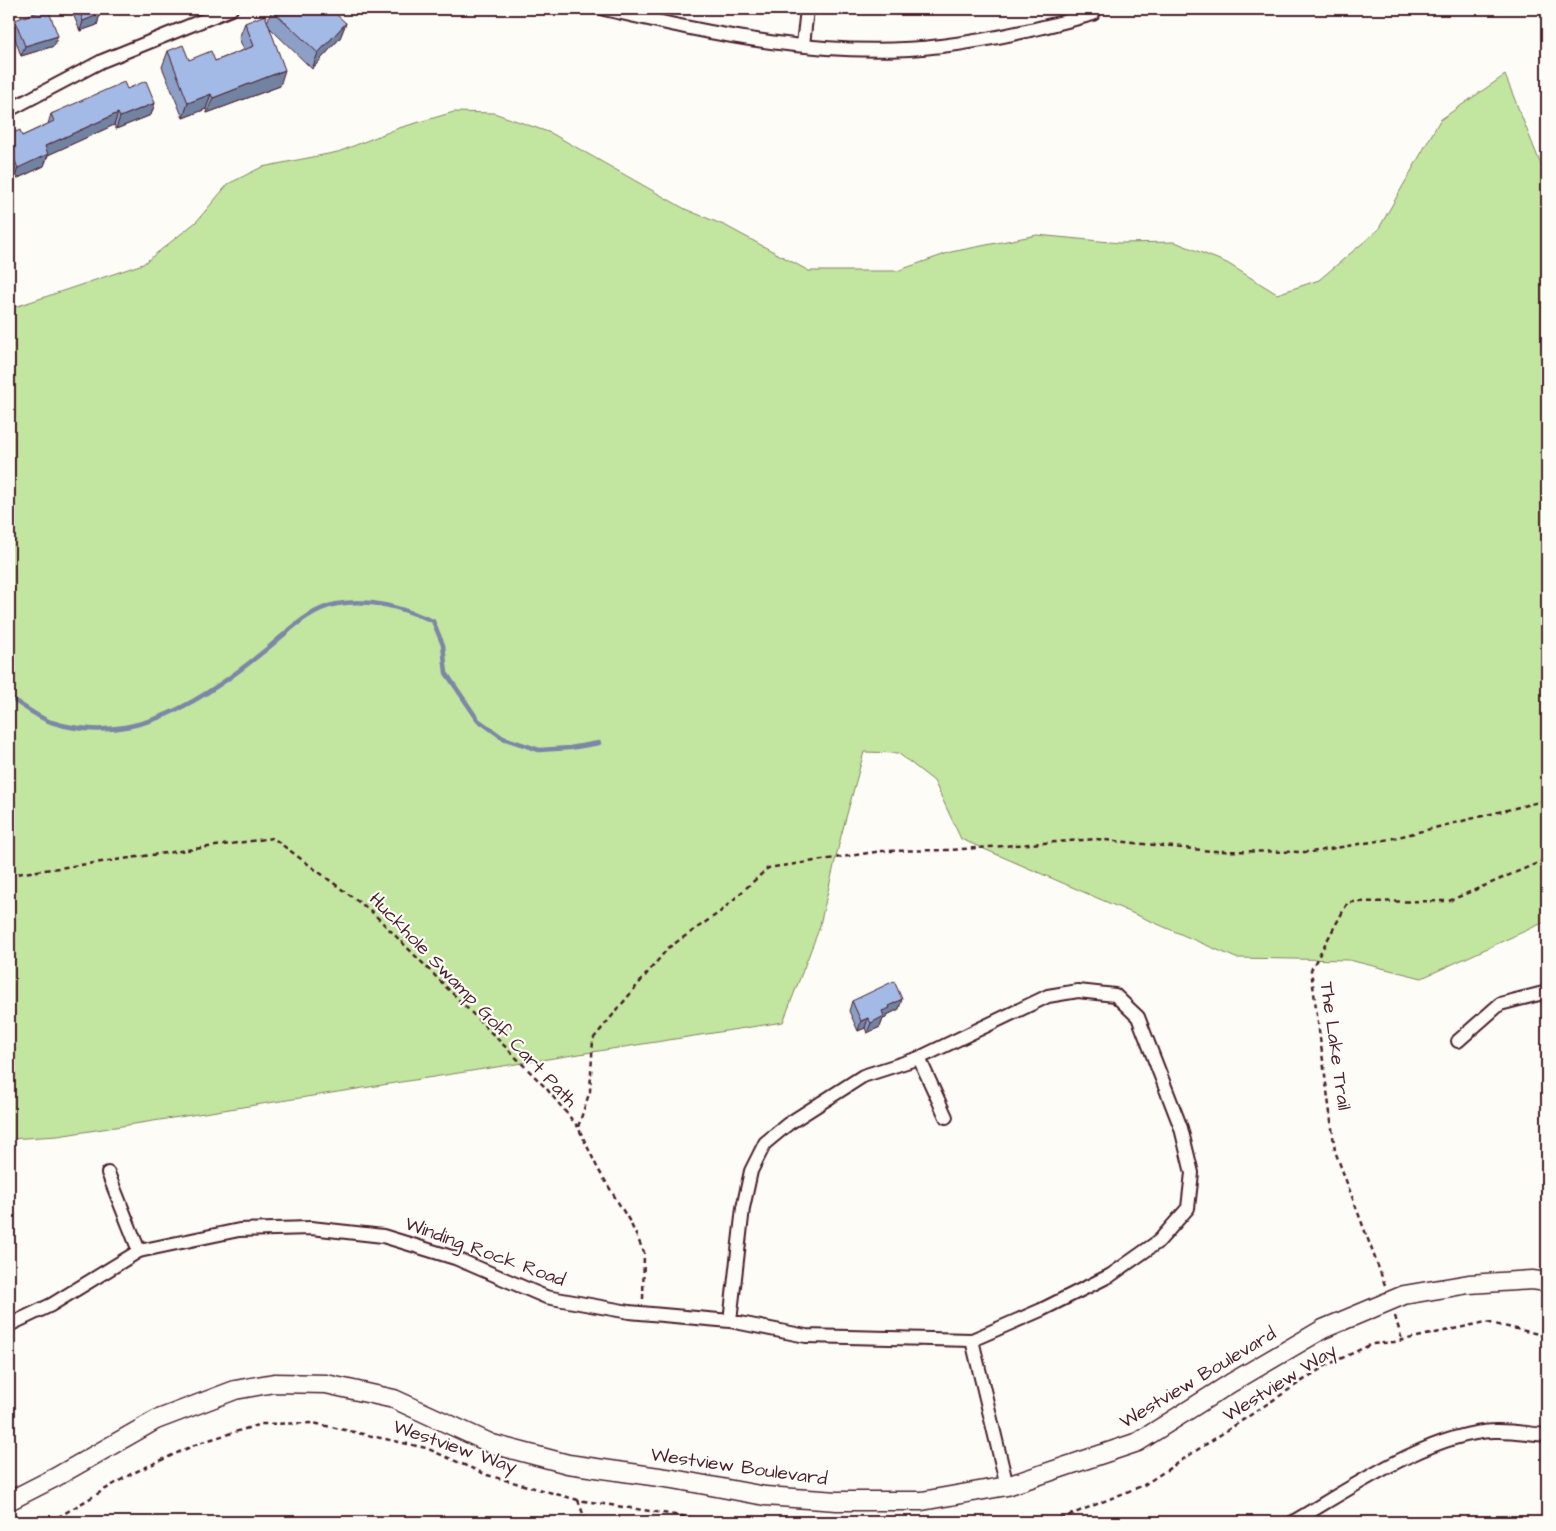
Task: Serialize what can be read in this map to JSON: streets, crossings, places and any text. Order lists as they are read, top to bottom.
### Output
{
  "streets": {
    "street": ["Winding Rock Road", "Westview Boulevard"],
    "path": ["Huckhole Swamp Golf Cart Path", "The Lake Trail", "Westview Way"]
  },
  "crossings": [
    ["Huckhole Swamp Golf Cart Path", "Winding Rock Road"],
    ["The Lake Trail", "Westview Boulevard"],
    ["The Lake Trail", "Westview Way"]
  ]
}
